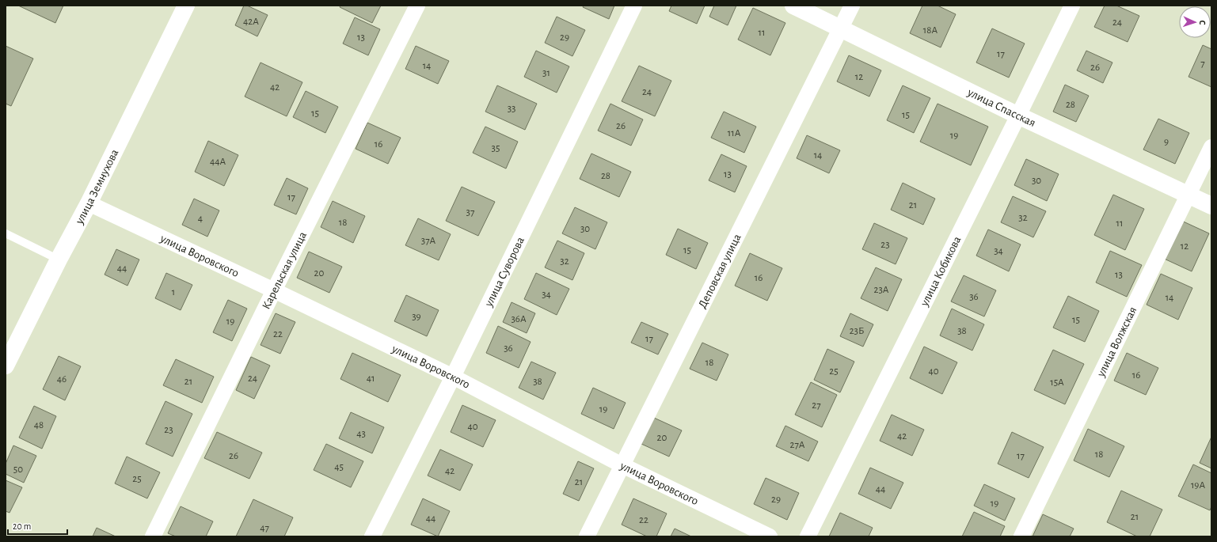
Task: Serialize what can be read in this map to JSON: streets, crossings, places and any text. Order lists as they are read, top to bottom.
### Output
{
  "streets": {
    "street": [
      "улица Спасская",
      "улица Земнухова",
      "улица Воровского",
      "Карельская улица",
      "улица Суворова",
      "Деповская улица",
      "улица Кобикова",
      "улица Волжская"
    ]
  },
  "crossings": [
    ["улица Спасская", "Деповская улица"],
    ["улица Спасская", "улица Кобикова"],
    ["улица Спасская", "улица Волжская"],
    ["улица Земнухова", "улица Воровского"],
    ["улица Воровского", "Карельская улица"],
    ["улица Воровского", "улица Суворова"],
    ["улица Воровского", "Деповская улица"]
  ],
  "house_numbers": [
    "42А",
    "24",
    "18А",
    "11",
    "13",
    "29",
    "17",
    "7",
    "14",
    "26",
    "31",
    "12",
    "42",
    "24",
    "28",
    "33",
    "15",
    "15",
    "26",
    "11А",
    "19",
    "9",
    "16",
    "35",
    "14",
    "44А",
    "13",
    "28",
    "30",
    "17",
    "21",
    "37",
    "32",
    "4",
    "18",
    "11",
    "30",
    "37А",
    "23",
    "12",
    "15",
    "34",
    "32",
    "44",
    "20",
    "13",
    "16",
    "23А",
    "1",
    "34",
    "36",
    "14",
    "39",
    "36А",
    "15",
    "19",
    "23Б",
    "38",
    "22",
    "17",
    "36",
    "18",
    "25",
    "40",
    "16",
    "24",
    "41",
    "46",
    "21",
    "38",
    "15А",
    "27",
    "19",
    "48",
    "40",
    "23",
    "43",
    "42",
    "20",
    "27А",
    "18",
    "26",
    "17",
    "45",
    "50",
    "42",
    "25",
    "21",
    "19А",
    "44",
    "29",
    "19",
    "21",
    "44",
    "22",
    "47"
  ],
  "scale_bar": "20 m",
  "north": "right"
}
